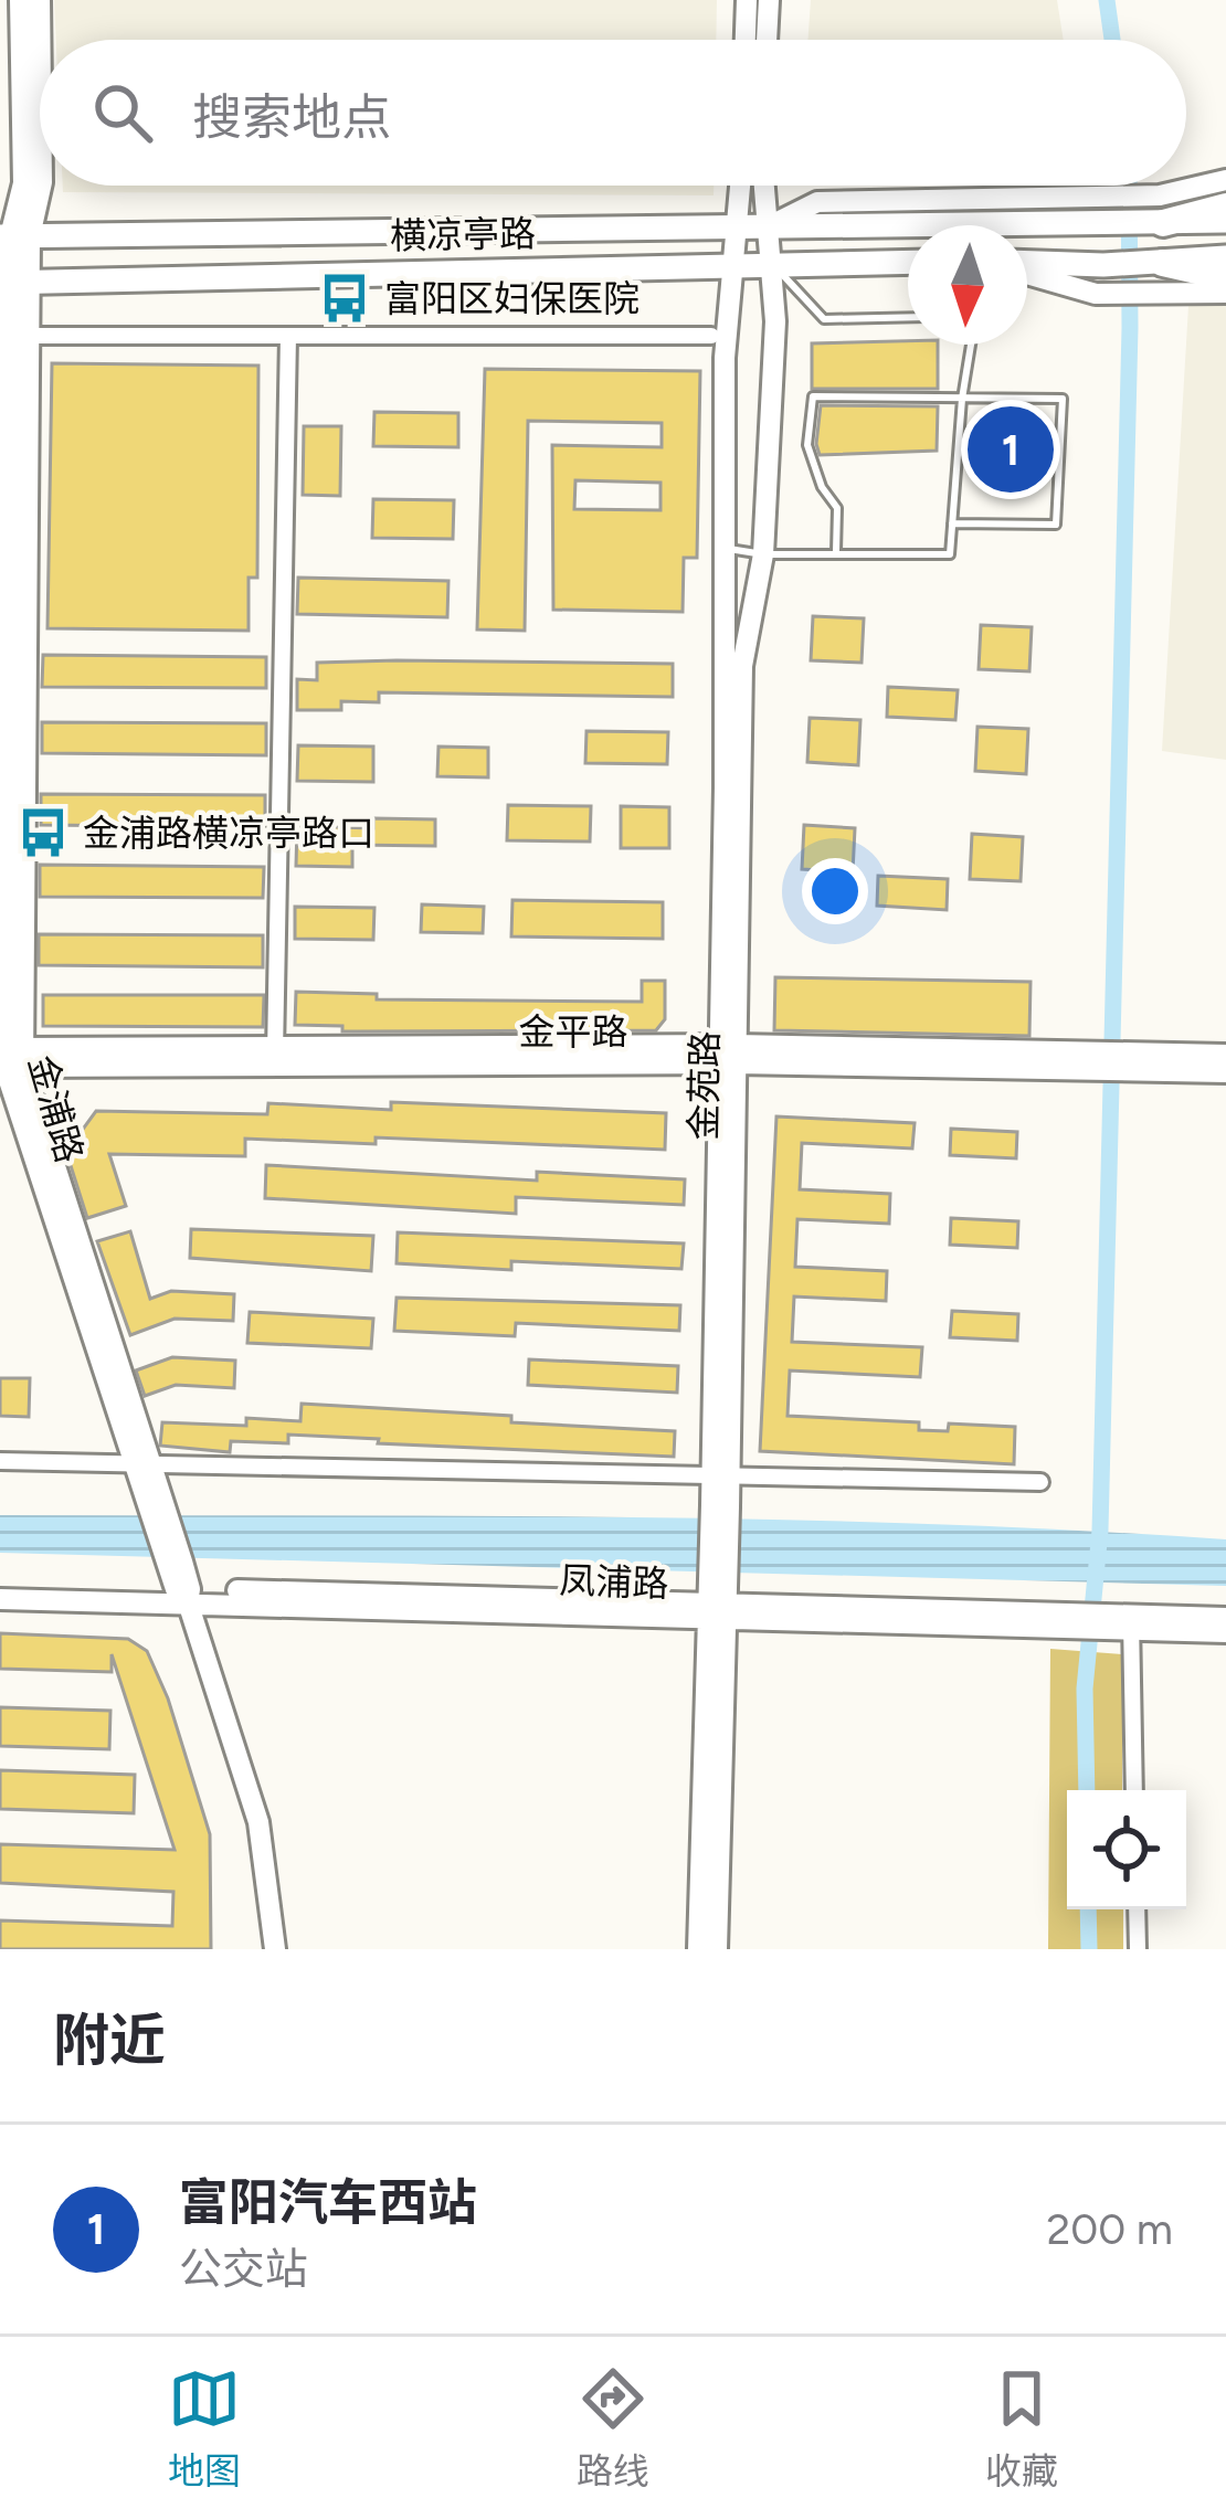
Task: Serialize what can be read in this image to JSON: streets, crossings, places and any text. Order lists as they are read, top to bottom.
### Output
{
  "streets": {
    "main road": ["横凉亭路"],
    "street": [
      "金平路",
      "金苑路",
      "金浦路",
      "凤浦路"
    ]
  },
  "crossings": [
    ["横凉亭路", "金苑路"],
    ["横凉亭路", "金浦路"],
    ["金平路", "金苑路"],
    ["金平路", "金浦路"],
    ["金浦路", "凤浦路"]
  ],
  "places": {
    "bus stop": ["富阳区妇保医院", "金浦路横凉亭路口"]
  },
  "north": "bottom",
  "page": {
    "search": "搜索地点",
    "pins": "1",
    "heading": "附近",
    "list": [
      {
        "mark": "1",
        "name": "富阳汽车西站",
        "note": "公交站",
        "value": "200 m"
      }
    ],
    "nav": ["地图", "路线", "收藏"]
  }
}
